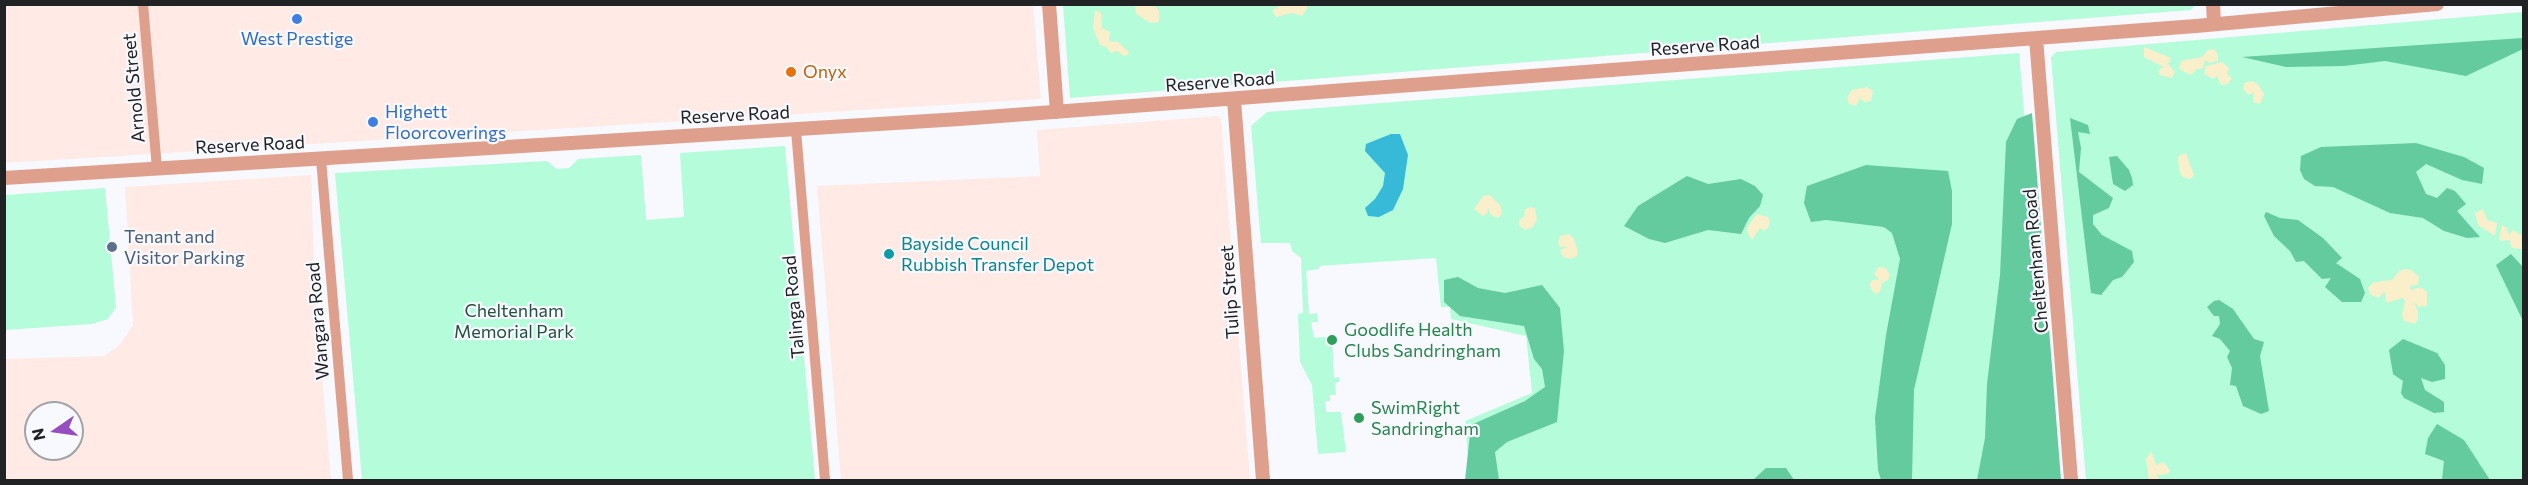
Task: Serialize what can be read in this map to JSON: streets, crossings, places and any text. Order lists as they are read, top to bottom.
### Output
{
  "streets": {
    "street": [
      "Reserve Road",
      "Arnold Street",
      "Cheltenham Road",
      "Tulip Street",
      "Talinga Road",
      "Wangara Road"
    ]
  },
  "crossings": [
    ["Reserve Road", "Arnold Street"],
    ["Reserve Road", "Cheltenham Road"],
    ["Reserve Road", "Tulip Street"],
    ["Reserve Road", "Talinga Road"],
    ["Reserve Road", "Wangara Road"]
  ],
  "parks": ["Cheltenham Memorial Park"],
  "places": [
    "West Prestige",
    "Onyx",
    "Highett Floorcoverings",
    "Tenant and Visitor Parking",
    "Bayside Council Rubbish Transfer Depot",
    "Goodlife Health Clubs Sandringham",
    "SwimRight Sandringham"
  ],
  "north": "left"
}
